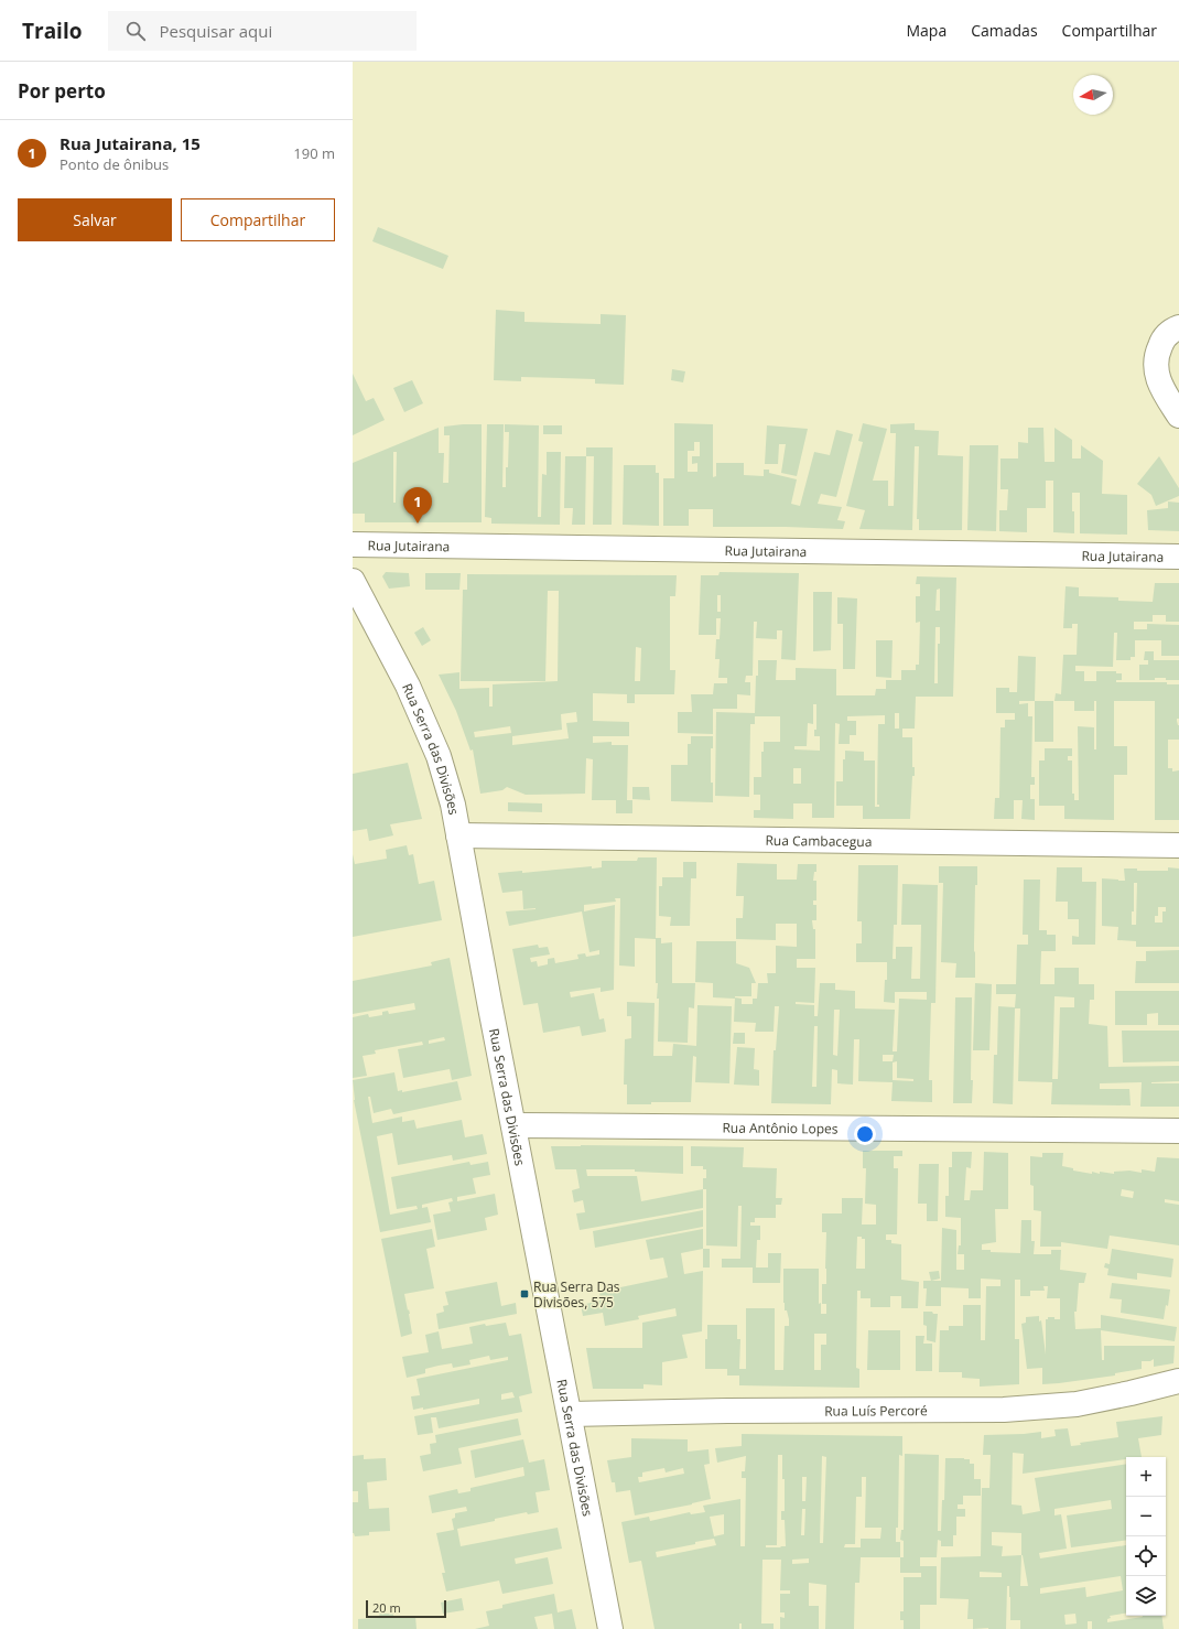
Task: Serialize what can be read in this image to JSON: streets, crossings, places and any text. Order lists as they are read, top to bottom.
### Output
{
  "streets": {
    "street": [
      "Rua Jutairana",
      "Rua Serra das Divisões",
      "Rua Cambacegua",
      "Rua Antônio Lopes",
      "Rua Luís Percoré"
    ]
  },
  "crossings": [
    ["Rua Serra das Divisões", "Rua Cambacegua"],
    ["Rua Serra das Divisões", "Rua Antônio Lopes"],
    ["Rua Serra das Divisões", "Rua Luís Percoré"]
  ],
  "places": {
    "transit": ["Rua Serra Das Divisões, 575"]
  },
  "scale_bar": "20 m",
  "north": "left",
  "page": {
    "header": "Trailo",
    "search": "Pesquisar aqui",
    "nav": ["Mapa", "Camadas", "Compartilhar"],
    "heading": "Por perto",
    "list": [
      {
        "mark": "1",
        "name": "Rua Jutairana, 15",
        "note": "Ponto de ônibus",
        "value": "190 m"
      }
    ],
    "buttons": ["Salvar", "Compartilhar"],
    "pins": "1",
    "map_buttons": ["+", "−"],
    "scale": "20 m"
  }
}
